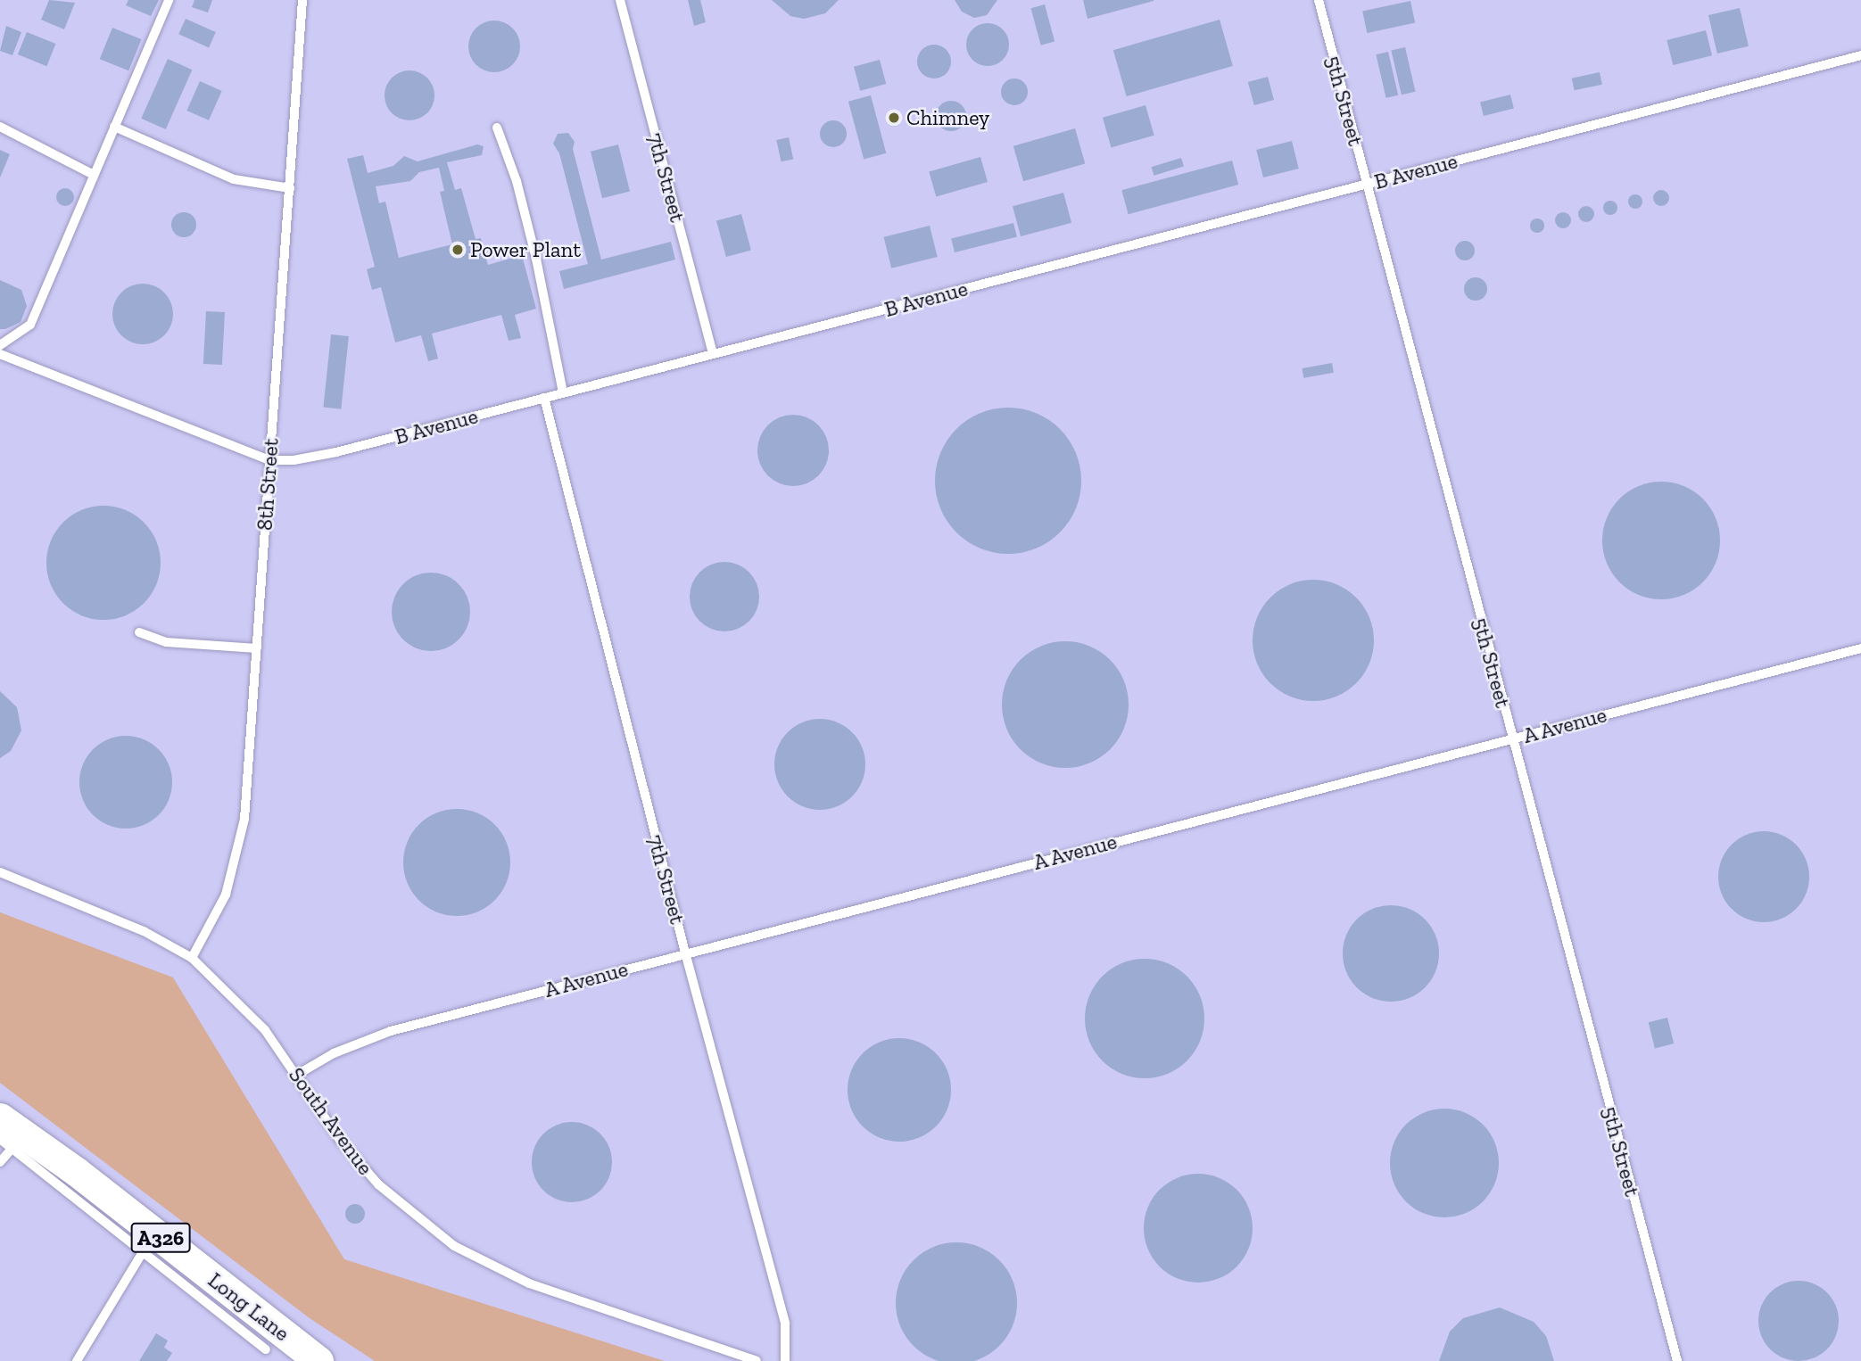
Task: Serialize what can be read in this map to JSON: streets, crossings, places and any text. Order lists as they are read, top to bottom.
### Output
{
  "streets": {
    "main road": ["A326", "Long Lane"],
    "lane": [
      "5th Street",
      "B Avenue",
      "7th Street",
      "8th Street",
      "A Avenue",
      "South Avenue"
    ]
  },
  "crossings": [
    ["5th Street", "B Avenue"],
    ["5th Street", "A Avenue"],
    ["B Avenue", "7th Street"],
    ["B Avenue", "8th Street"],
    ["7th Street", "A Avenue"],
    ["8th Street", "South Avenue"],
    ["A Avenue", "South Avenue"]
  ],
  "places": ["Chimney", "Power Plant"]
}
